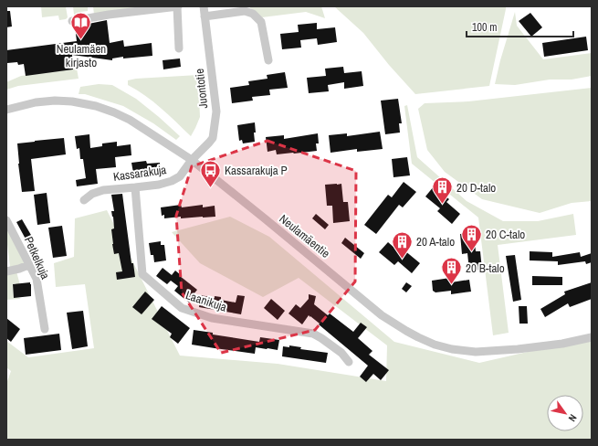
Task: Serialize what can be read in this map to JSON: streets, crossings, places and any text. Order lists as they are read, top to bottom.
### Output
{
  "streets": {
    "street": [
      "Juontotie",
      "Kassarakuja",
      "Neulamäentie",
      "Petkelkuja",
      "Laanikuja"
    ]
  },
  "crossings": [
    ["Juontotie", "Kassarakuja"],
    ["Juontotie", "Neulamäentie"],
    ["Kassarakuja", "Neulamäentie"],
    ["Kassarakuja", "Laanikuja"]
  ],
  "places": {
    "library": ["Neulamäen kirjasto"],
    "bus stop": ["Kassarakuja P"],
    "building": [
      "20 D-talo",
      "20 C-talo",
      "20 A-talo",
      "20 B-talo"
    ]
  },
  "scale_bar": "100 m",
  "north": "bottom right"
}
